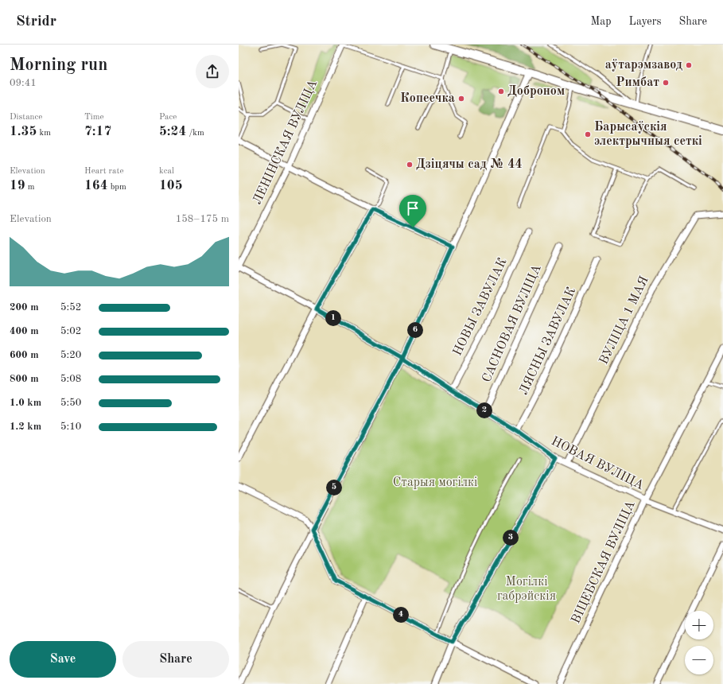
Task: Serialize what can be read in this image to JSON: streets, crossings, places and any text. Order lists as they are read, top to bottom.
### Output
{
  "streets": {
    "street": [
      "ЛЕНІНСКАЯ ВУЛІЦА",
      "НОВЫ ЗАВУЛАК",
      "ВУЛІЦА 1 МАЯ",
      "САСНОВАЯ ВУЛІЦА",
      "ЛЯСНЫ ЗАВУЛАК",
      "НОВАЯ ВУЛІЦА",
      "ВІЦЕБСКАЯ ВУЛІЦА"
    ]
  },
  "crossings": [
    ["НОВЫ ЗАВУЛАК", "НОВАЯ ВУЛІЦА"],
    ["ВУЛІЦА 1 МАЯ", "НОВАЯ ВУЛІЦА"],
    ["САСНОВАЯ ВУЛІЦА", "НОВАЯ ВУЛІЦА"],
    ["ЛЯСНЫ ЗАВУЛАК", "НОВАЯ ВУЛІЦА"],
    ["НОВАЯ ВУЛІЦА", "ВІЦЕБСКАЯ ВУЛІЦА"]
  ],
  "parks": ["Старыя могілкі", "Могілкі габрэйскія"],
  "places": [
    "аўтарэмзавод",
    "Римбат",
    "Доброном",
    "Копеечка",
    "Барысаўскія электрычныя сеткі",
    "Дзіцячы сад № 44"
  ],
  "page": {
    "header": "Stridr",
    "nav": ["Map", "Layers", "Share"],
    "heading": ["Morning run", "09:41"],
    "stats": [
      ["Distance", "1.35 km"],
      ["Time", "7:17"],
      ["Pace", "5:24 /km"],
      ["Elevation", "19 m"],
      ["Heart rate", "164 bpm"],
      ["kcal", "105"]
    ],
    "chart": ["Elevation", "158–175 m"],
    "list": [
      {
        "name": "200 m",
        "note": "5:52"
      },
      {
        "name": "400 m",
        "note": "5:02"
      },
      {
        "name": "600 m",
        "note": "5:20"
      },
      {
        "name": "800 m",
        "note": "5:08"
      },
      {
        "name": "1.0 km",
        "note": "5:50"
      },
      {
        "name": "1.2 km",
        "note": "5:10"
      }
    ],
    "pins": [
      "1",
      "6",
      "2",
      "5",
      "3",
      "4"
    ],
    "map_buttons": ["+", "−"],
    "buttons": ["Save", "Share"]
  }
}
